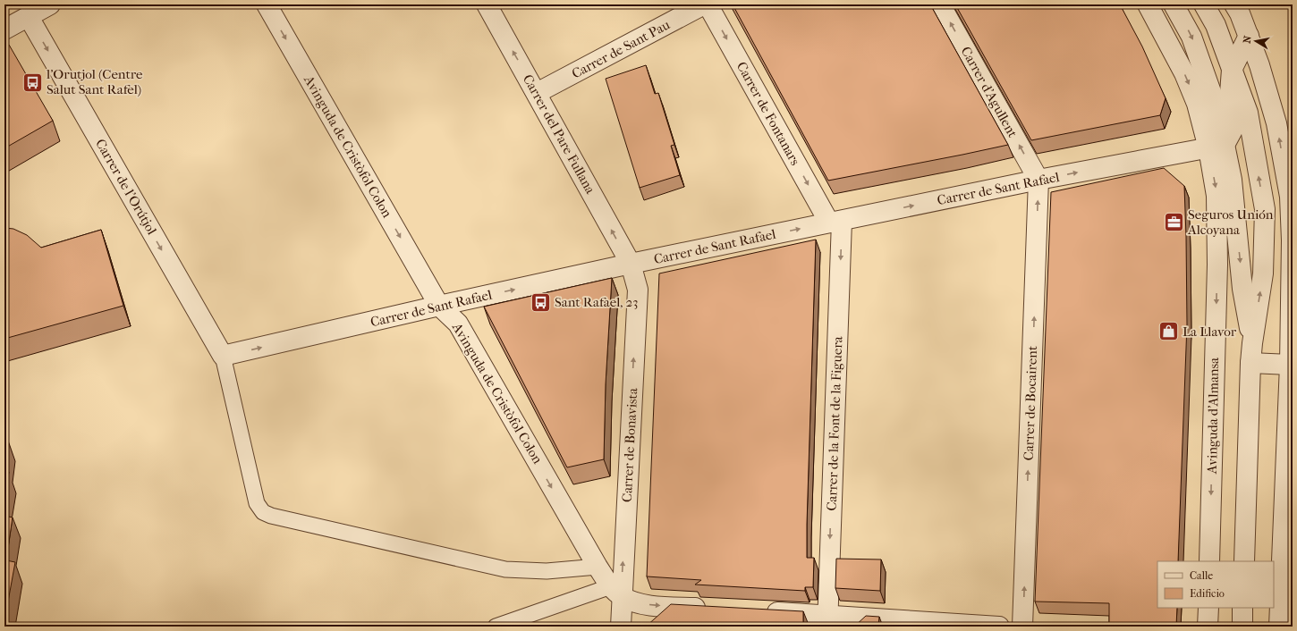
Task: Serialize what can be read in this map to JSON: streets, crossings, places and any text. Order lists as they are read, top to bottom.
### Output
{
  "streets": {
    "street": [
      "Carrer de Sant Pau",
      "Carrer d'Agullent",
      "Carrer de Fontanars",
      "Carrer del Pare Fullana",
      "Avinguda de Cristòfol Colon",
      "Carrer de l'Orútjol",
      "Carrer de Sant Rafael",
      "Carrer de Bocairent",
      "Avinguda d'Almansa",
      "Carrer de la Font de la Figuera",
      "Carrer de Bonavista"
    ]
  },
  "crossings": [
    ["Carrer de Sant Pau", "Carrer del Pare Fullana"],
    ["Carrer d'Agullent", "Carrer de Sant Rafael"],
    ["Carrer d'Agullent", "Carrer de Bocairent"],
    ["Carrer de Fontanars", "Carrer de Sant Rafael"],
    ["Carrer de Fontanars", "Carrer de la Font de la Figuera"],
    ["Carrer del Pare Fullana", "Carrer de Sant Rafael"],
    ["Carrer del Pare Fullana", "Carrer de Bonavista"],
    ["Avinguda de Cristòfol Colon", "Carrer de Sant Rafael"],
    ["Avinguda de Cristòfol Colon", "Carrer de Bonavista"],
    ["Carrer de l'Orútjol", "Carrer de Sant Rafael"],
    ["Carrer de Sant Rafael", "Carrer de Bocairent"],
    ["Carrer de Sant Rafael", "Avinguda d'Almansa"],
    ["Carrer de Sant Rafael", "Carrer de la Font de la Figuera"],
    ["Carrer de Sant Rafael", "Carrer de Bonavista"]
  ],
  "one_way": [
    "Carrer d'Agullent",
    "Carrer de Fontanars",
    "Carrer del Pare Fullana",
    "Avinguda de Cristòfol Colon",
    "Carrer de l'Orútjol",
    "Carrer de Sant Rafael",
    "Carrer de Bocairent",
    "Carrer de la Font de la Figuera",
    "Carrer de Bonavista"
  ],
  "places": {
    "bus stop": ["l'Orutjol (Centre Salut Sant Rafel)", "Sant Rafael, 23"],
    "office": ["Seguros Unión Alcoyana"],
    "shop": ["La Llavor"]
  },
  "legend": ["Calle", "Edificio"],
  "north": "left"
}
